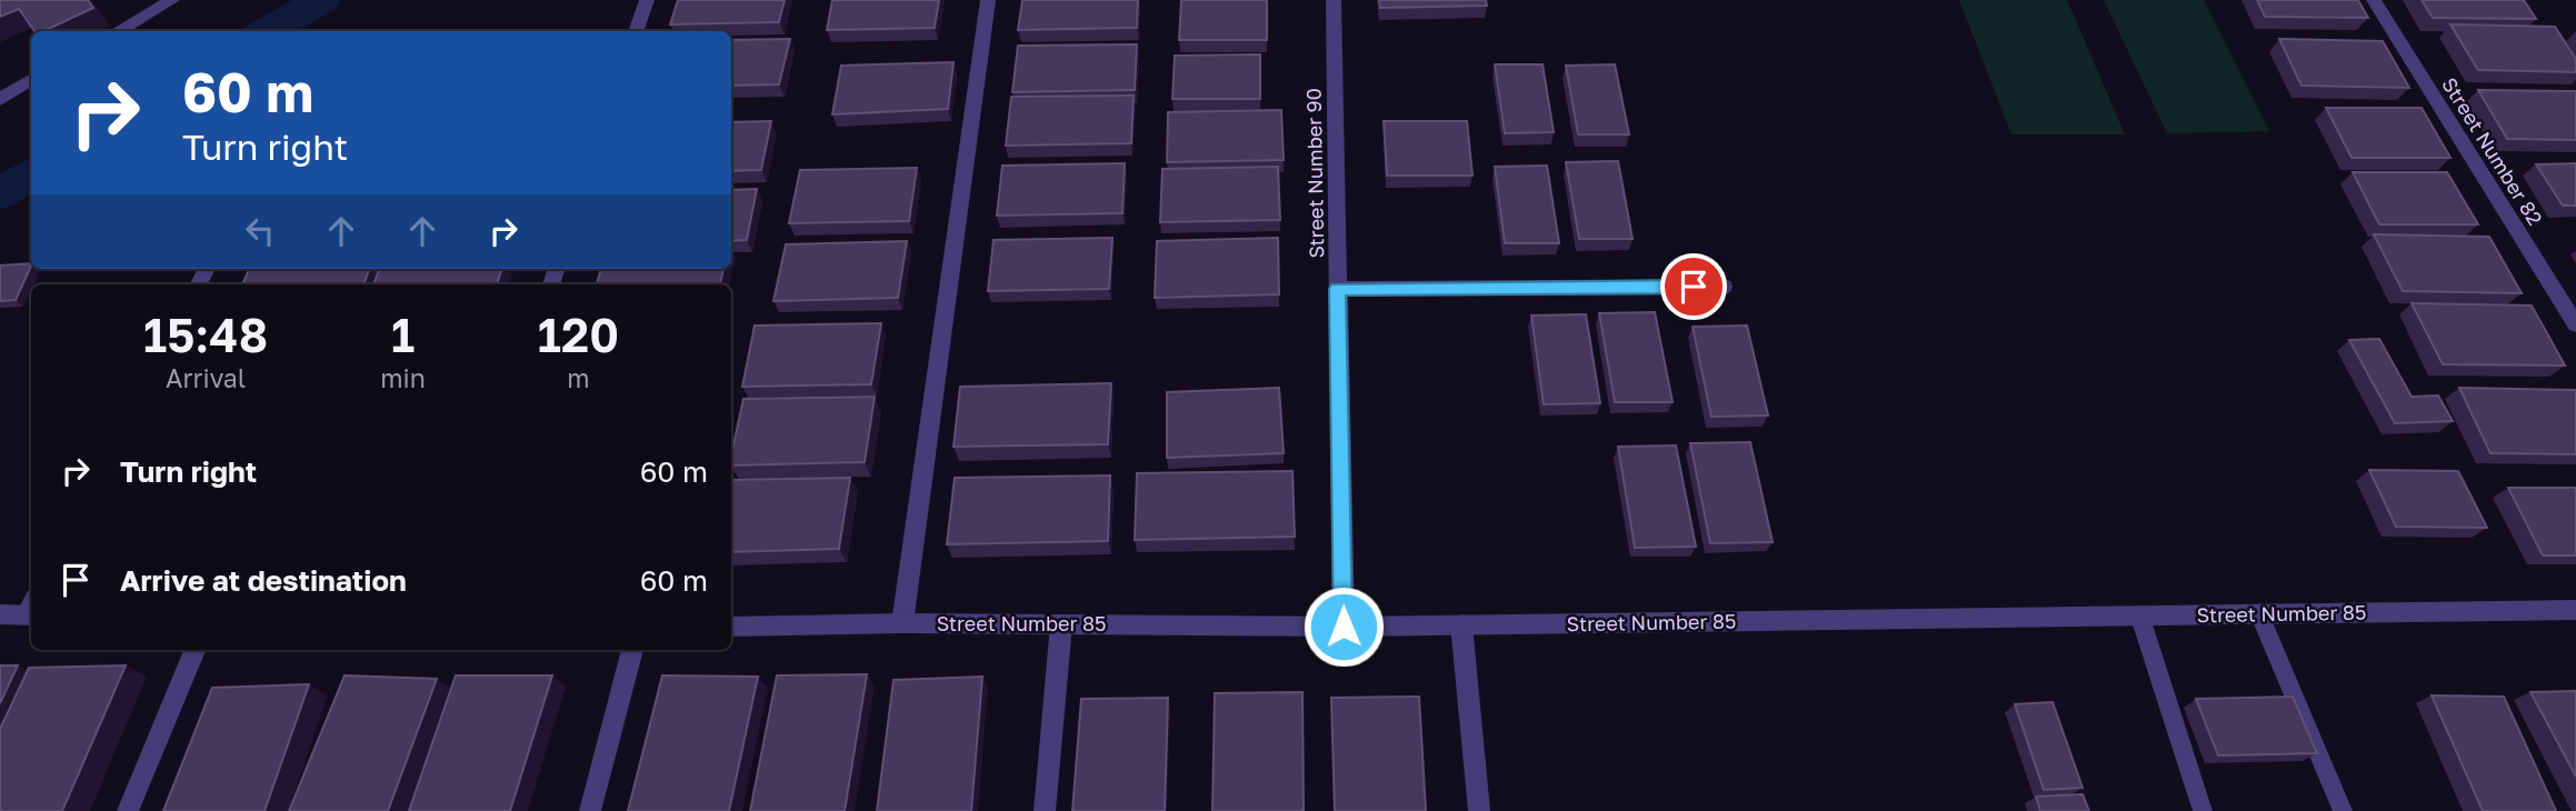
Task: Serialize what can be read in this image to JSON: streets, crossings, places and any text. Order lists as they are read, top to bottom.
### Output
{
  "streets": {
    "street": ["Street Number 82", "Street Number 90", "Street Number 85"]
  },
  "crossings": [
    ["Street Number 90", "Street Number 85"]
  ],
  "page": {
    "turn": ["60 m", "Turn right"],
    "eta": [
      "15:48",
      "Arrival",
      "1",
      "min",
      "120",
      "m"
    ],
    "list": [
      {
        "name": "Turn right",
        "value": "60 m"
      },
      {
        "name": "Arrive at destination",
        "value": "60 m"
      }
    ]
  }
}
